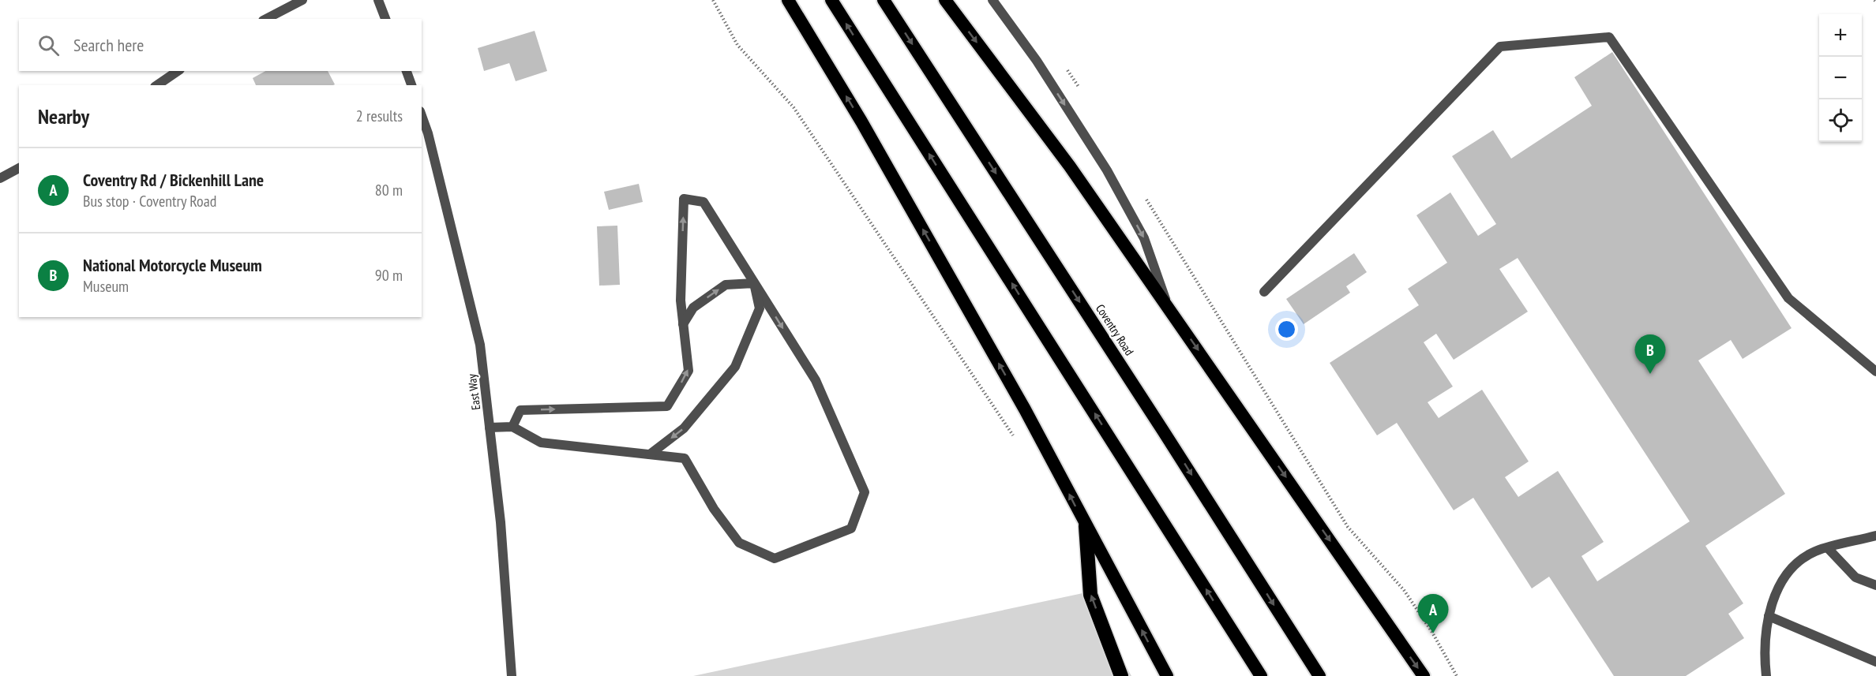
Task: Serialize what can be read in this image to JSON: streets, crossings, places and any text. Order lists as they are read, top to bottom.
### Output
{
  "streets": {
    "highway": ["Coventry Road"],
    "street": ["East Way"]
  },
  "page": {
    "map_buttons": ["+", "−"],
    "search": "Search here",
    "heading": ["Nearby", "2 results"],
    "list": [
      {
        "mark": "A",
        "name": "Coventry Rd / Bickenhill Lane",
        "note": "Bus stop · Coventry Road",
        "value": "80 m"
      },
      {
        "mark": "B",
        "name": "National Motorcycle Museum",
        "note": "Museum",
        "value": "90 m"
      }
    ],
    "pins": ["B", "A"]
  }
}
